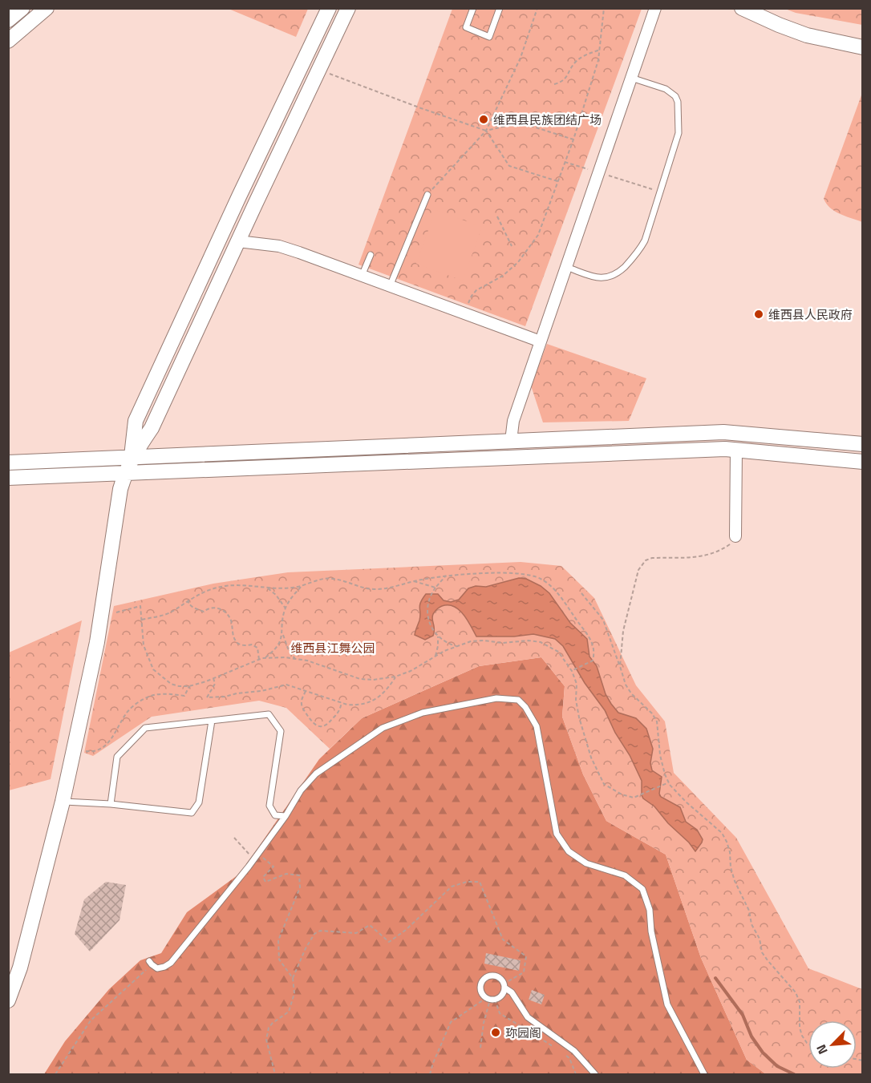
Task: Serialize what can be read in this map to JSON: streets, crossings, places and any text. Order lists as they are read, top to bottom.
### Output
{
  "parks": ["维西县江舞公园"],
  "places": ["维西县民族团结广场", "维西县人民政府", "珎园阁"],
  "north": "bottom left"
}
